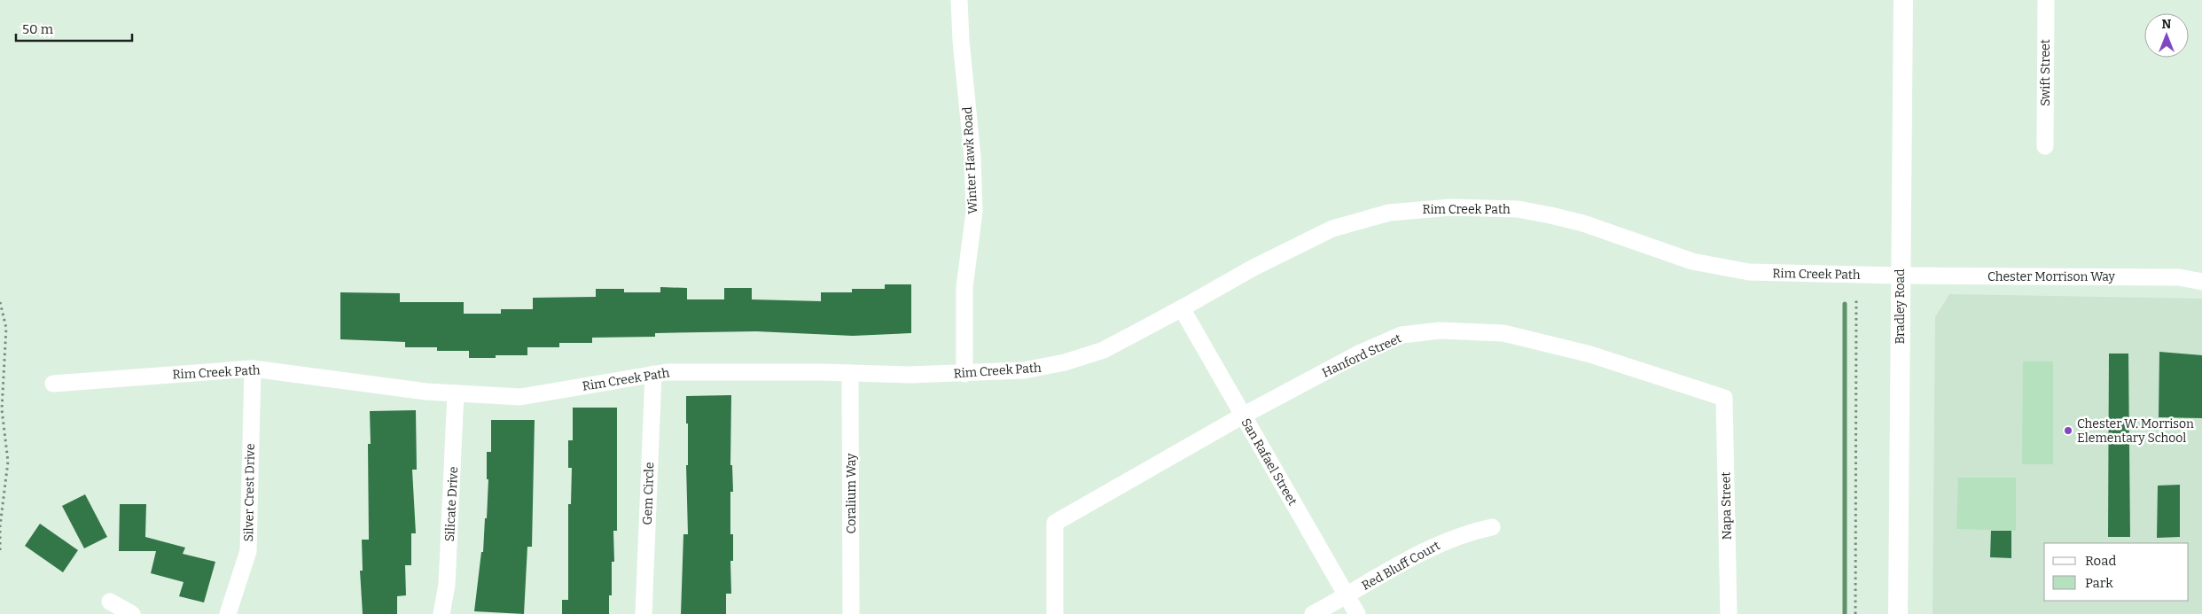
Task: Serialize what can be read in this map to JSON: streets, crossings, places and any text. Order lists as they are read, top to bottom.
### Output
{
  "streets": {
    "street": [
      "Swift Street",
      "Winter Hawk Road",
      "Rim Creek Path",
      "Chester Morrison Way",
      "Bradley Road",
      "Hanford Street",
      "San Rafael Street",
      "Silver Crest Drive",
      "Gem Circle",
      "Coralium Way",
      "Silicate Drive",
      "Napa Street",
      "Red Bluff Court"
    ]
  },
  "crossings": [
    ["Winter Hawk Road", "Rim Creek Path"],
    ["Rim Creek Path", "Chester Morrison Way"],
    ["Rim Creek Path", "Bradley Road"],
    ["Rim Creek Path", "San Rafael Street"],
    ["Rim Creek Path", "Silver Crest Drive"],
    ["Rim Creek Path", "Gem Circle"],
    ["Rim Creek Path", "Coralium Way"],
    ["Rim Creek Path", "Silicate Drive"],
    ["Chester Morrison Way", "Bradley Road"],
    ["Hanford Street", "San Rafael Street"],
    ["Hanford Street", "Napa Street"],
    ["San Rafael Street", "Red Bluff Court"]
  ],
  "places": ["Chester W. Morrison Elementary School"],
  "legend": ["Road", "Park"],
  "scale_bar": "50 m",
  "north": "top"
}
